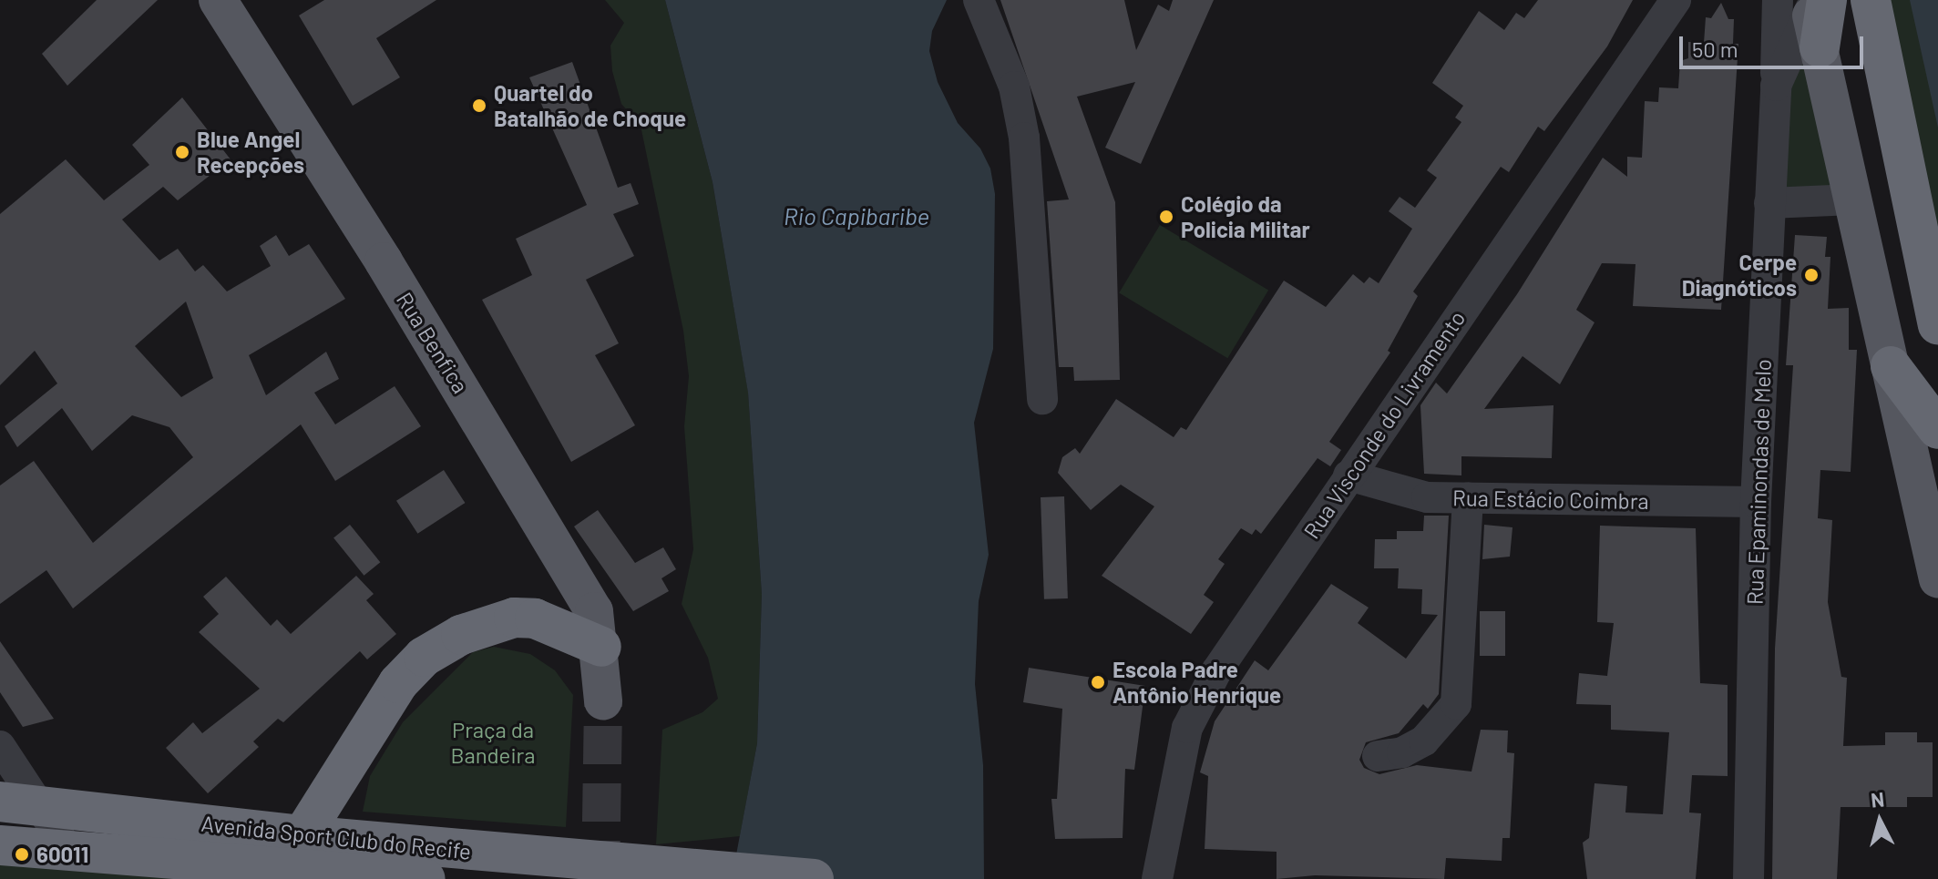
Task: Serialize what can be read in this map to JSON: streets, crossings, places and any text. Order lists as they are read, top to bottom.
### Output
{
  "streets": {
    "highway": ["Avenida Sport Club do Recife"],
    "main road": ["Rua Benfica"],
    "street": ["Rua Visconde do Livramento", "Rua Epaminondas de Melo", "Rua Estácio Coimbra"]
  },
  "crossings": [
    ["Rua Visconde do Livramento", "Rua Estácio Coimbra"],
    ["Rua Epaminondas de Melo", "Rua Estácio Coimbra"]
  ],
  "water": ["Rio Capibaribe"],
  "parks": ["Praça da Bandeira"],
  "places": [
    "Quartel do Batalhão de Choque",
    "Blue Angel Recepções",
    "Colégio da Policia Militar",
    "Cerpe Diagnóticos",
    "Escola Padre Antônio Henrique",
    "60011"
  ],
  "scale_bar": "50 m",
  "north": "top"
}
